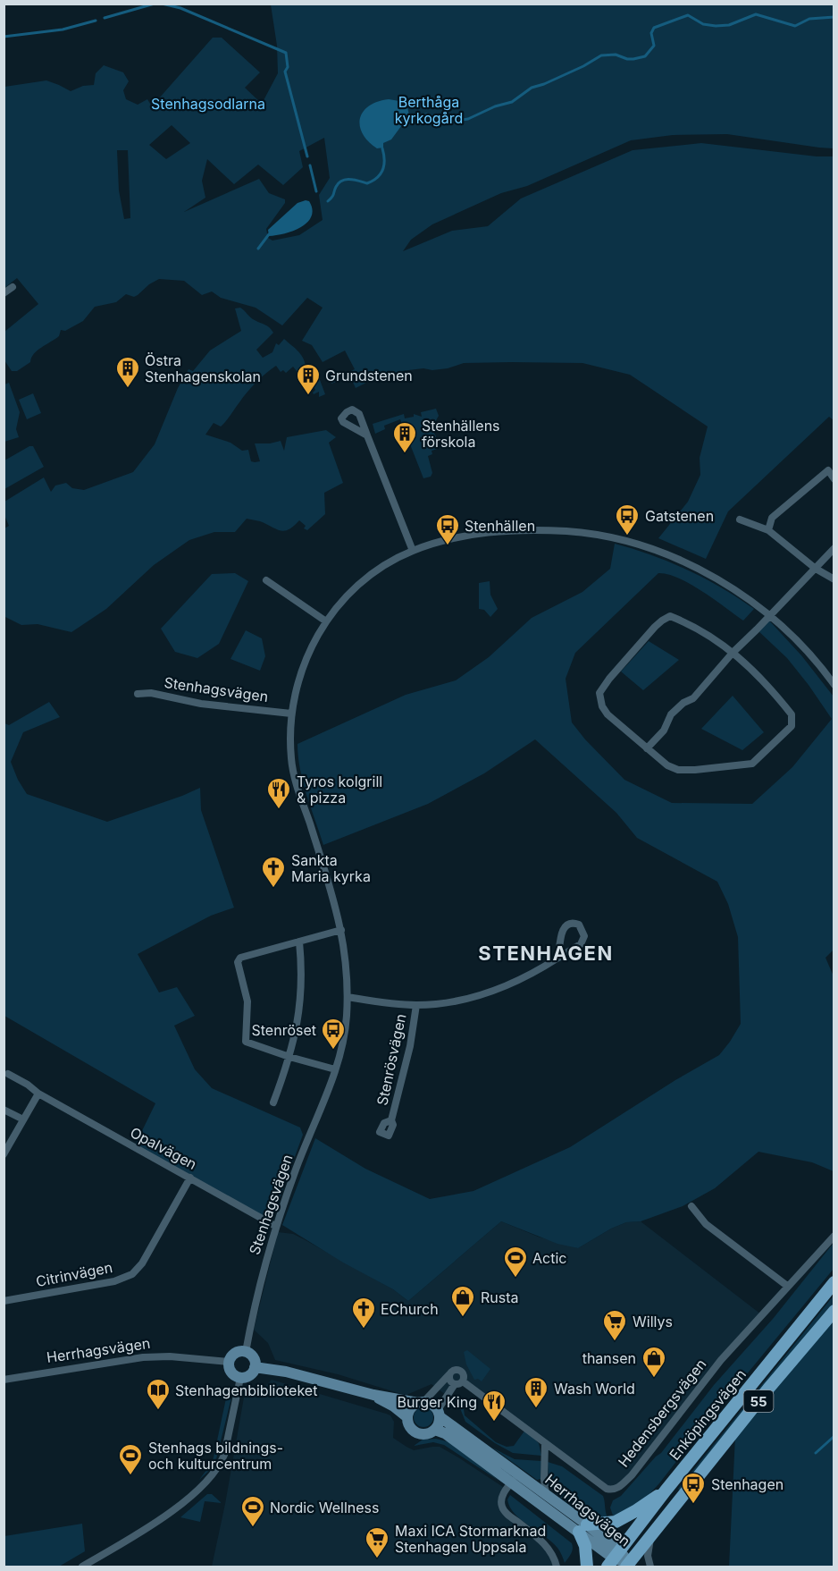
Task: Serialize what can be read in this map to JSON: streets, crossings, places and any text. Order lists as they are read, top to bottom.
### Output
{
  "streets": {
    "main road": ["55", "Enköpingsvägen"],
    "street": [
      "Stenhagsvägen",
      "Stenrösvägen",
      "Opalvägen",
      "Citrinvägen",
      "Herrhagsvägen",
      "Hedensbergsvägen"
    ]
  },
  "crossings": [
    ["Stenhagsvägen", "Stenrösvägen"],
    ["Stenhagsvägen", "Opalvägen"],
    ["Stenhagsvägen", "Herrhagsvägen"],
    ["Opalvägen", "Citrinvägen"],
    ["Herrhagsvägen", "55"],
    ["Herrhagsvägen", "Enköpingsvägen"]
  ],
  "districts": ["STENHAGEN"],
  "parks": ["Berthåga kyrkogård", "Stenhagsodlarna"],
  "places": {
    "building": [
      "Östra Stenhagenskolan",
      "Grundstenen",
      "Stenhällens förskola",
      "Wash World"
    ],
    "bus stop": [
      "Gatstenen",
      "Stenhällen",
      "Stenröset",
      "Stenhagen"
    ],
    "restaurant": ["Tyros kolgrill & pizza", "Burger King"],
    "church": ["Sankta Maria kyrka", "EChurch"],
    "sports": ["Actic", "Stenhags bildnings- och kulturcentrum", "Nordic Wellness"],
    "shop": ["Rusta", "thansen"],
    "supermarket": ["Willys", "Maxi ICA Stormarknad Stenhagen Uppsala"],
    "library": ["Stenhagenbiblioteket"]
  }
}
